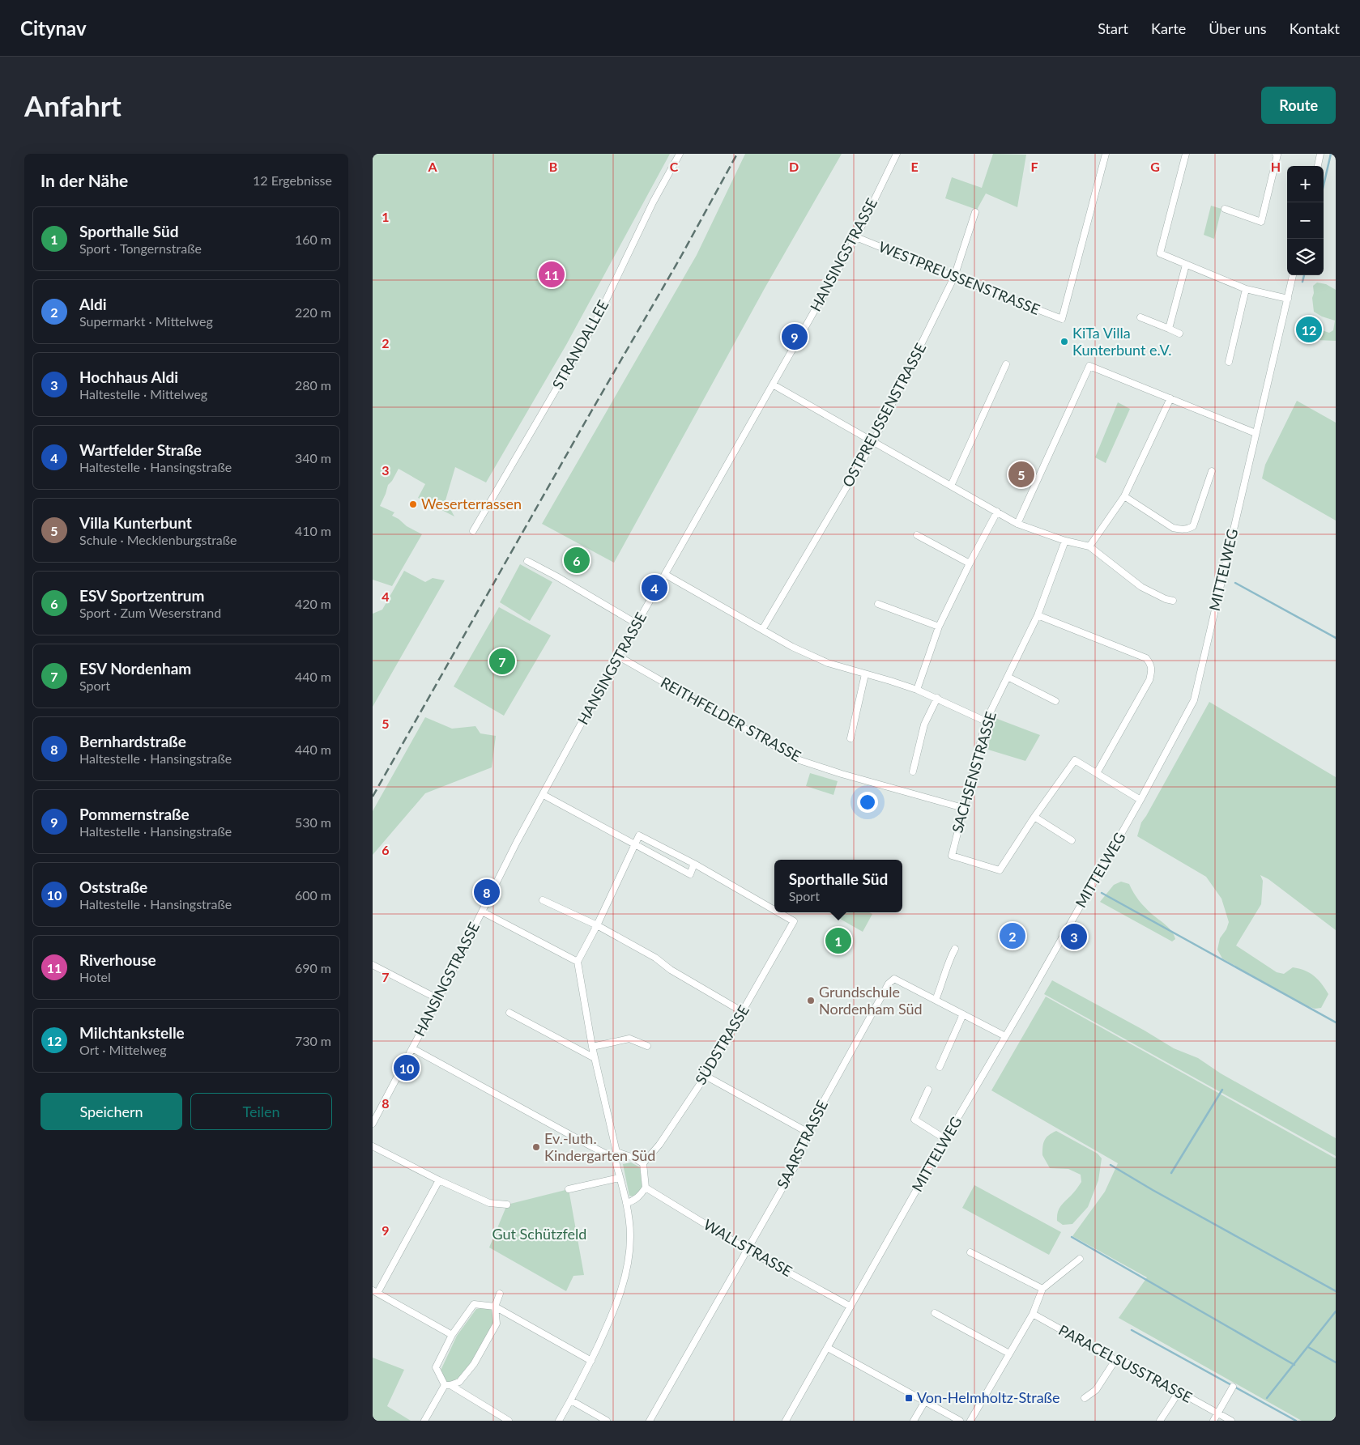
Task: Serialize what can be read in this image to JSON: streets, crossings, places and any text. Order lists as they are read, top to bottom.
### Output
{
  "streets": {
    "street": [
      "HANSINGSTRASSE",
      "WESTPREUSSENSTRASSE",
      "STRANDALLEE",
      "OSTPREUSSENSTRASSE",
      "MITTELWEG",
      "REITHFELDER STRASSE",
      "SACHSENSTRASSE",
      "SÜDSTRASSE",
      "SAARSTRASSE",
      "WALLSTRASSE",
      "PARACELSUSSTRASSE"
    ]
  },
  "crossings": [
    ["HANSINGSTRASSE", "WESTPREUSSENSTRASSE"],
    ["HANSINGSTRASSE", "REITHFELDER STRASSE"],
    ["WESTPREUSSENSTRASSE", "OSTPREUSSENSTRASSE"],
    ["MITTELWEG", "SACHSENSTRASSE"],
    ["MITTELWEG", "SAARSTRASSE"],
    ["MITTELWEG", "WALLSTRASSE"],
    ["REITHFELDER STRASSE", "SACHSENSTRASSE"],
    ["SAARSTRASSE", "WALLSTRASSE"]
  ],
  "parks": ["Gut Schützfeld"],
  "places": {
    "other": [
      "KiTa Villa Kunterbunt e.V.",
      "Weserterrassen",
      "Grundschule Nordenham Süd",
      "Ev.-luth. Kindergarten Süd"
    ],
    "transit": ["Von-Helmholtz-Straße"]
  },
  "page": {
    "header": "Citynav",
    "nav": [
      "Start",
      "Karte",
      "Über uns",
      "Kontakt"
    ],
    "buttons": [
      "Route",
      ["Speichern", "Teilen"]
    ],
    "title": "Anfahrt",
    "heading": ["In der Nähe", "12 Ergebnisse"],
    "map_buttons": ["+", "−"],
    "list": [
      {
        "mark": "1",
        "name": "Sporthalle Süd",
        "note": "Sport · Tongernstraße",
        "value": "160 m"
      },
      {
        "mark": "2",
        "name": "Aldi",
        "note": "Supermarkt · Mittelweg",
        "value": "220 m"
      },
      {
        "mark": "3",
        "name": "Hochhaus Aldi",
        "note": "Haltestelle · Mittelweg",
        "value": "280 m"
      },
      {
        "mark": "4",
        "name": "Wartfelder Straße",
        "note": "Haltestelle · Hansingstraße",
        "value": "340 m"
      },
      {
        "mark": "5",
        "name": "Villa Kunterbunt",
        "note": "Schule · Mecklenburgstraße",
        "value": "410 m"
      },
      {
        "mark": "6",
        "name": "ESV Sportzentrum",
        "note": "Sport · Zum Weserstrand",
        "value": "420 m"
      },
      {
        "mark": "7",
        "name": "ESV Nordenham",
        "note": "Sport",
        "value": "440 m"
      },
      {
        "mark": "8",
        "name": "Bernhardstraße",
        "note": "Haltestelle · Hansingstraße",
        "value": "440 m"
      },
      {
        "mark": "9",
        "name": "Pommernstraße",
        "note": "Haltestelle · Hansingstraße",
        "value": "530 m"
      },
      {
        "mark": "10",
        "name": "Oststraße",
        "note": "Haltestelle · Hansingstraße",
        "value": "600 m"
      },
      {
        "mark": "11",
        "name": "Riverhouse",
        "note": "Hotel",
        "value": "690 m"
      },
      {
        "mark": "12",
        "name": "Milchtankstelle",
        "note": "Ort · Mittelweg",
        "value": "730 m"
      }
    ],
    "pins": [
      "11",
      "12",
      "9",
      "5",
      "6",
      "4",
      "7",
      "8",
      "2",
      "3",
      "1",
      "10"
    ],
    "popup": ["Sporthalle Süd", "Sport"]
  },
  "grid": {
    "columns": [
      "A",
      "B",
      "C",
      "D",
      "E",
      "F",
      "G",
      "H"
    ],
    "rows": [
      "1",
      "2",
      "3",
      "4",
      "5",
      "6",
      "7",
      "8",
      "9"
    ]
  }
}
